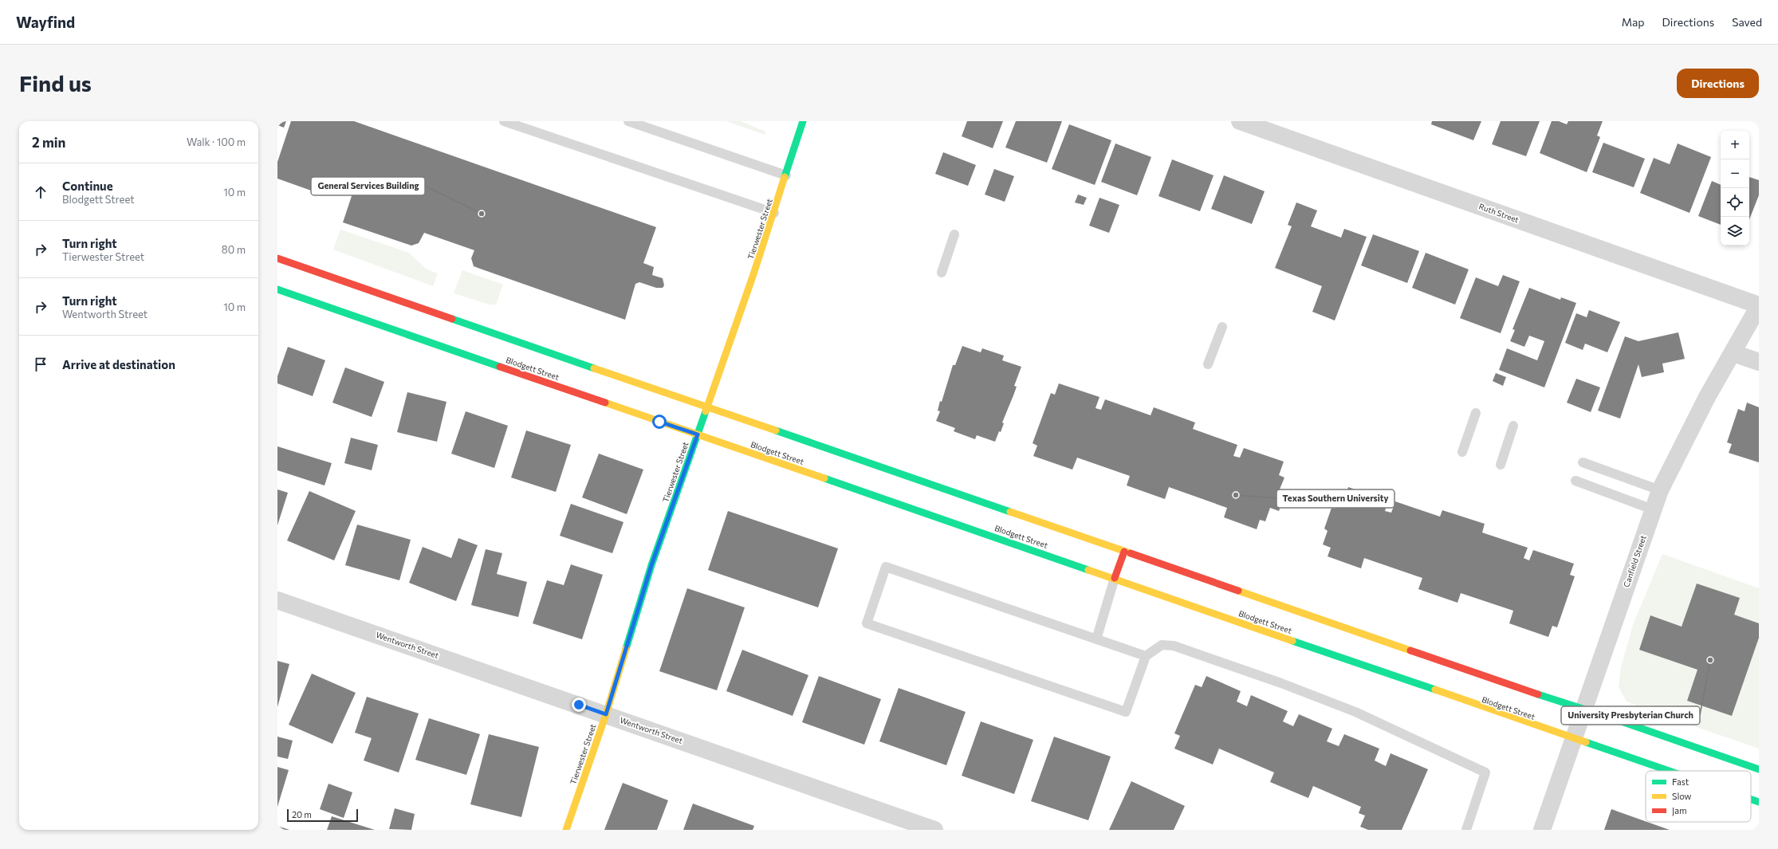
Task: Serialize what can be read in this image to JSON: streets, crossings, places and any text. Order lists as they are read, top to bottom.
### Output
{
  "streets": {
    "main road": ["Tierwester Street", "Blodgett Street"],
    "street": ["Ruth Street", "Canfield Street", "Wentworth Street"]
  },
  "crossings": [
    ["Ruth Street", "Canfield Street"],
    ["Tierwester Street", "Blodgett Street"],
    ["Tierwester Street", "Wentworth Street"],
    ["Blodgett Street", "Canfield Street"]
  ],
  "places": ["General Services Building", "Texas Southern University", "University Presbyterian Church"],
  "legend": ["Fast", "Slow", "Jam"],
  "scale_bar": "20 m",
  "page": {
    "header": "Wayfind",
    "nav": ["Map", "Directions", "Saved"],
    "buttons": "Directions",
    "title": "Find us",
    "heading": ["2 min", "Walk · 100 m"],
    "map_buttons": ["+", "−"],
    "list": [
      ["Continue", "Blodgett Street", "10 m"],
      ["Turn right", "Tierwester Street", "80 m"],
      ["Turn right", "Wentworth Street", "10 m"],
      "Arrive at destination"
    ],
    "scale": "20 m"
  }
}
